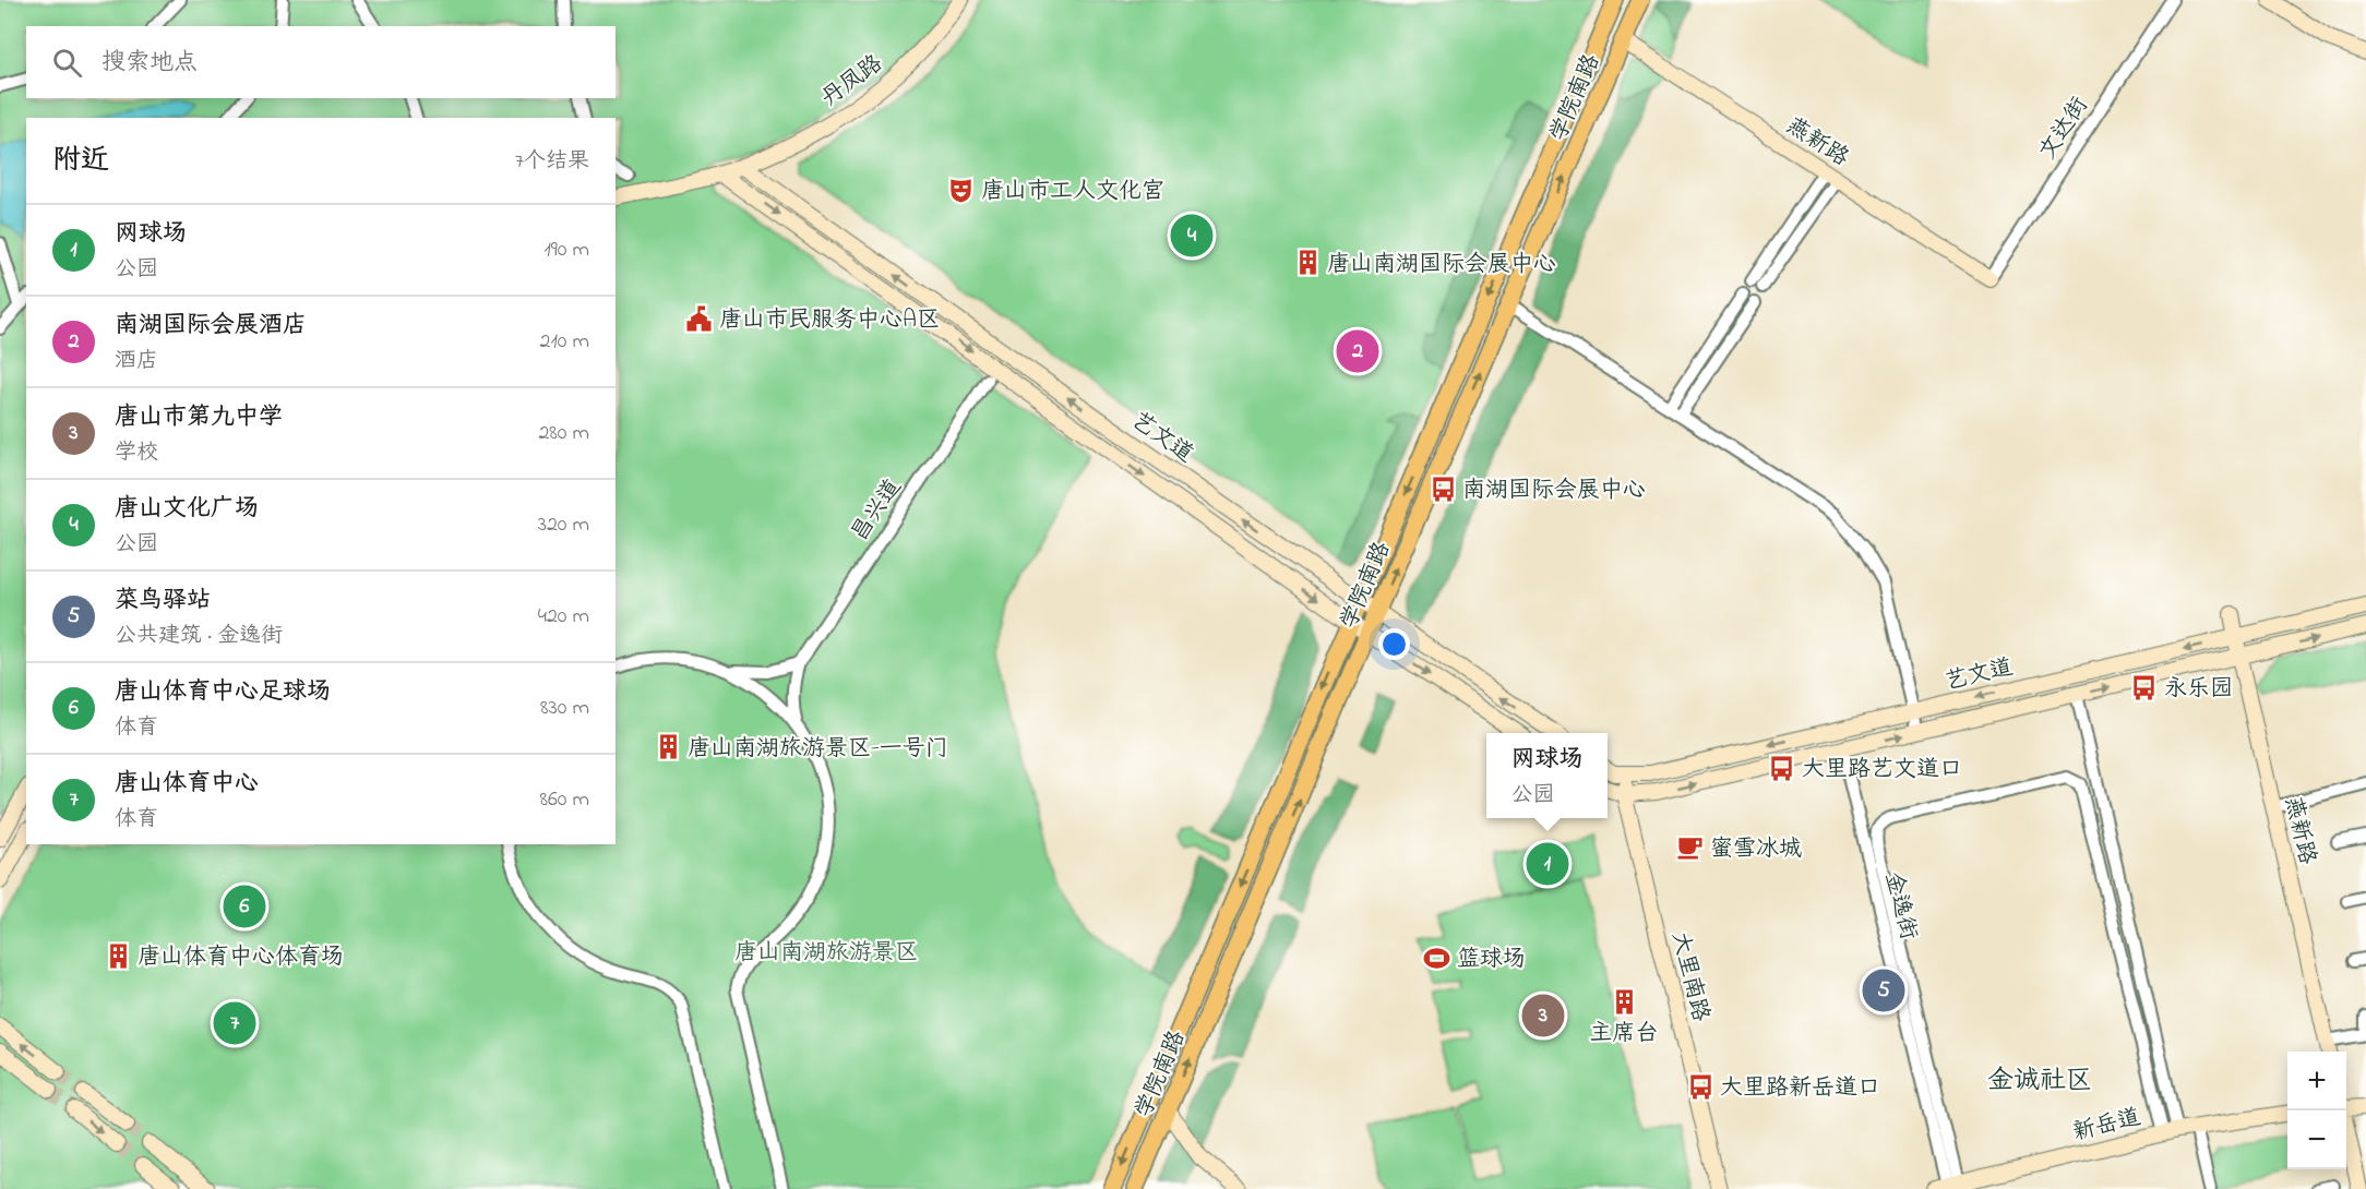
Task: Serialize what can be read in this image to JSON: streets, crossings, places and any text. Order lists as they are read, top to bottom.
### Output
{
  "streets": {
    "main road": [
      "丹凤路",
      "学院南路",
      "燕新路",
      "艺文道",
      "大里南路",
      "新岳道"
    ],
    "street": ["文达街", "昌兴道", "金逸街"]
  },
  "crossings": [
    ["丹凤路", "艺文道"],
    ["学院南路", "燕新路"],
    ["学院南路", "艺文道"],
    ["文达街", "燕新路"],
    ["燕新路", "艺文道"],
    ["艺文道", "昌兴道"],
    ["艺文道", "金逸街"],
    ["艺文道", "大里南路"],
    ["金逸街", "新岳道"]
  ],
  "districts": ["金诚社区"],
  "parks": ["唐山南湖旅游景区"],
  "places": {
    "theatre": ["唐山市工人文化宫"],
    "building": [
      "唐山南湖国际会展中心",
      "唐山南湖旅游景区-一号门",
      "唐山体育中心体育场",
      "主席台"
    ],
    "public building": ["唐山市民服务中心A区"],
    "bus stop": [
      "南湖国际会展中心",
      "永乐园",
      "大里路艺文道口",
      "大里路新岳道口"
    ],
    "cafe": ["蜜雪冰城"],
    "sports": ["篮球场"]
  },
  "page": {
    "search": "搜索地点",
    "heading": ["附近", "7个结果"],
    "list": [
      {
        "mark": "1",
        "name": "网球场",
        "note": "公园",
        "value": "190 m"
      },
      {
        "mark": "2",
        "name": "南湖国际会展酒店",
        "note": "酒店",
        "value": "210 m"
      },
      {
        "mark": "3",
        "name": "唐山市第九中学",
        "note": "学校",
        "value": "280 m"
      },
      {
        "mark": "4",
        "name": "唐山文化广场",
        "note": "公园",
        "value": "320 m"
      },
      {
        "mark": "5",
        "name": "菜鸟驿站",
        "note": "公共建筑 · 金逸街",
        "value": "420 m"
      },
      {
        "mark": "6",
        "name": "唐山体育中心足球场",
        "note": "体育",
        "value": "830 m"
      },
      {
        "mark": "7",
        "name": "唐山体育中心",
        "note": "体育",
        "value": "860 m"
      }
    ],
    "pins": [
      "4",
      "2",
      "1",
      "6",
      "5",
      "3",
      "7"
    ],
    "popup": ["网球场", "公园"],
    "map_buttons": ["+", "−"]
  }
}
